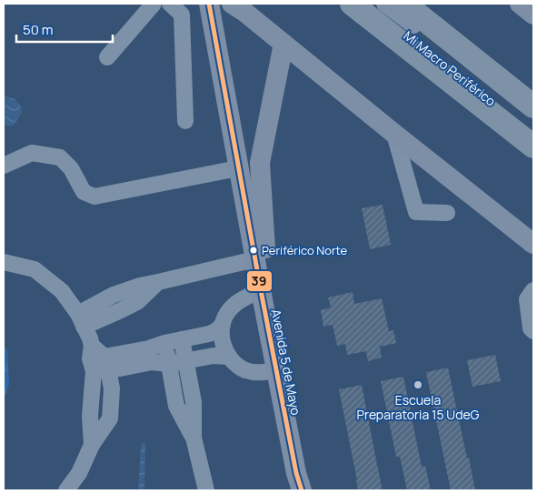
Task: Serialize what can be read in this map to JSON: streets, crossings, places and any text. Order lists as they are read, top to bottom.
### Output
{
  "streets": {
    "main road": ["Avenida 5 de Mayo"],
    "street": ["Mi Macro Periférico"]
  },
  "places": ["Periférico Norte", "Escuela Preparatoria 15 UdeG"],
  "lines": ["transit line 39"],
  "scale_bar": "50 m"
}
